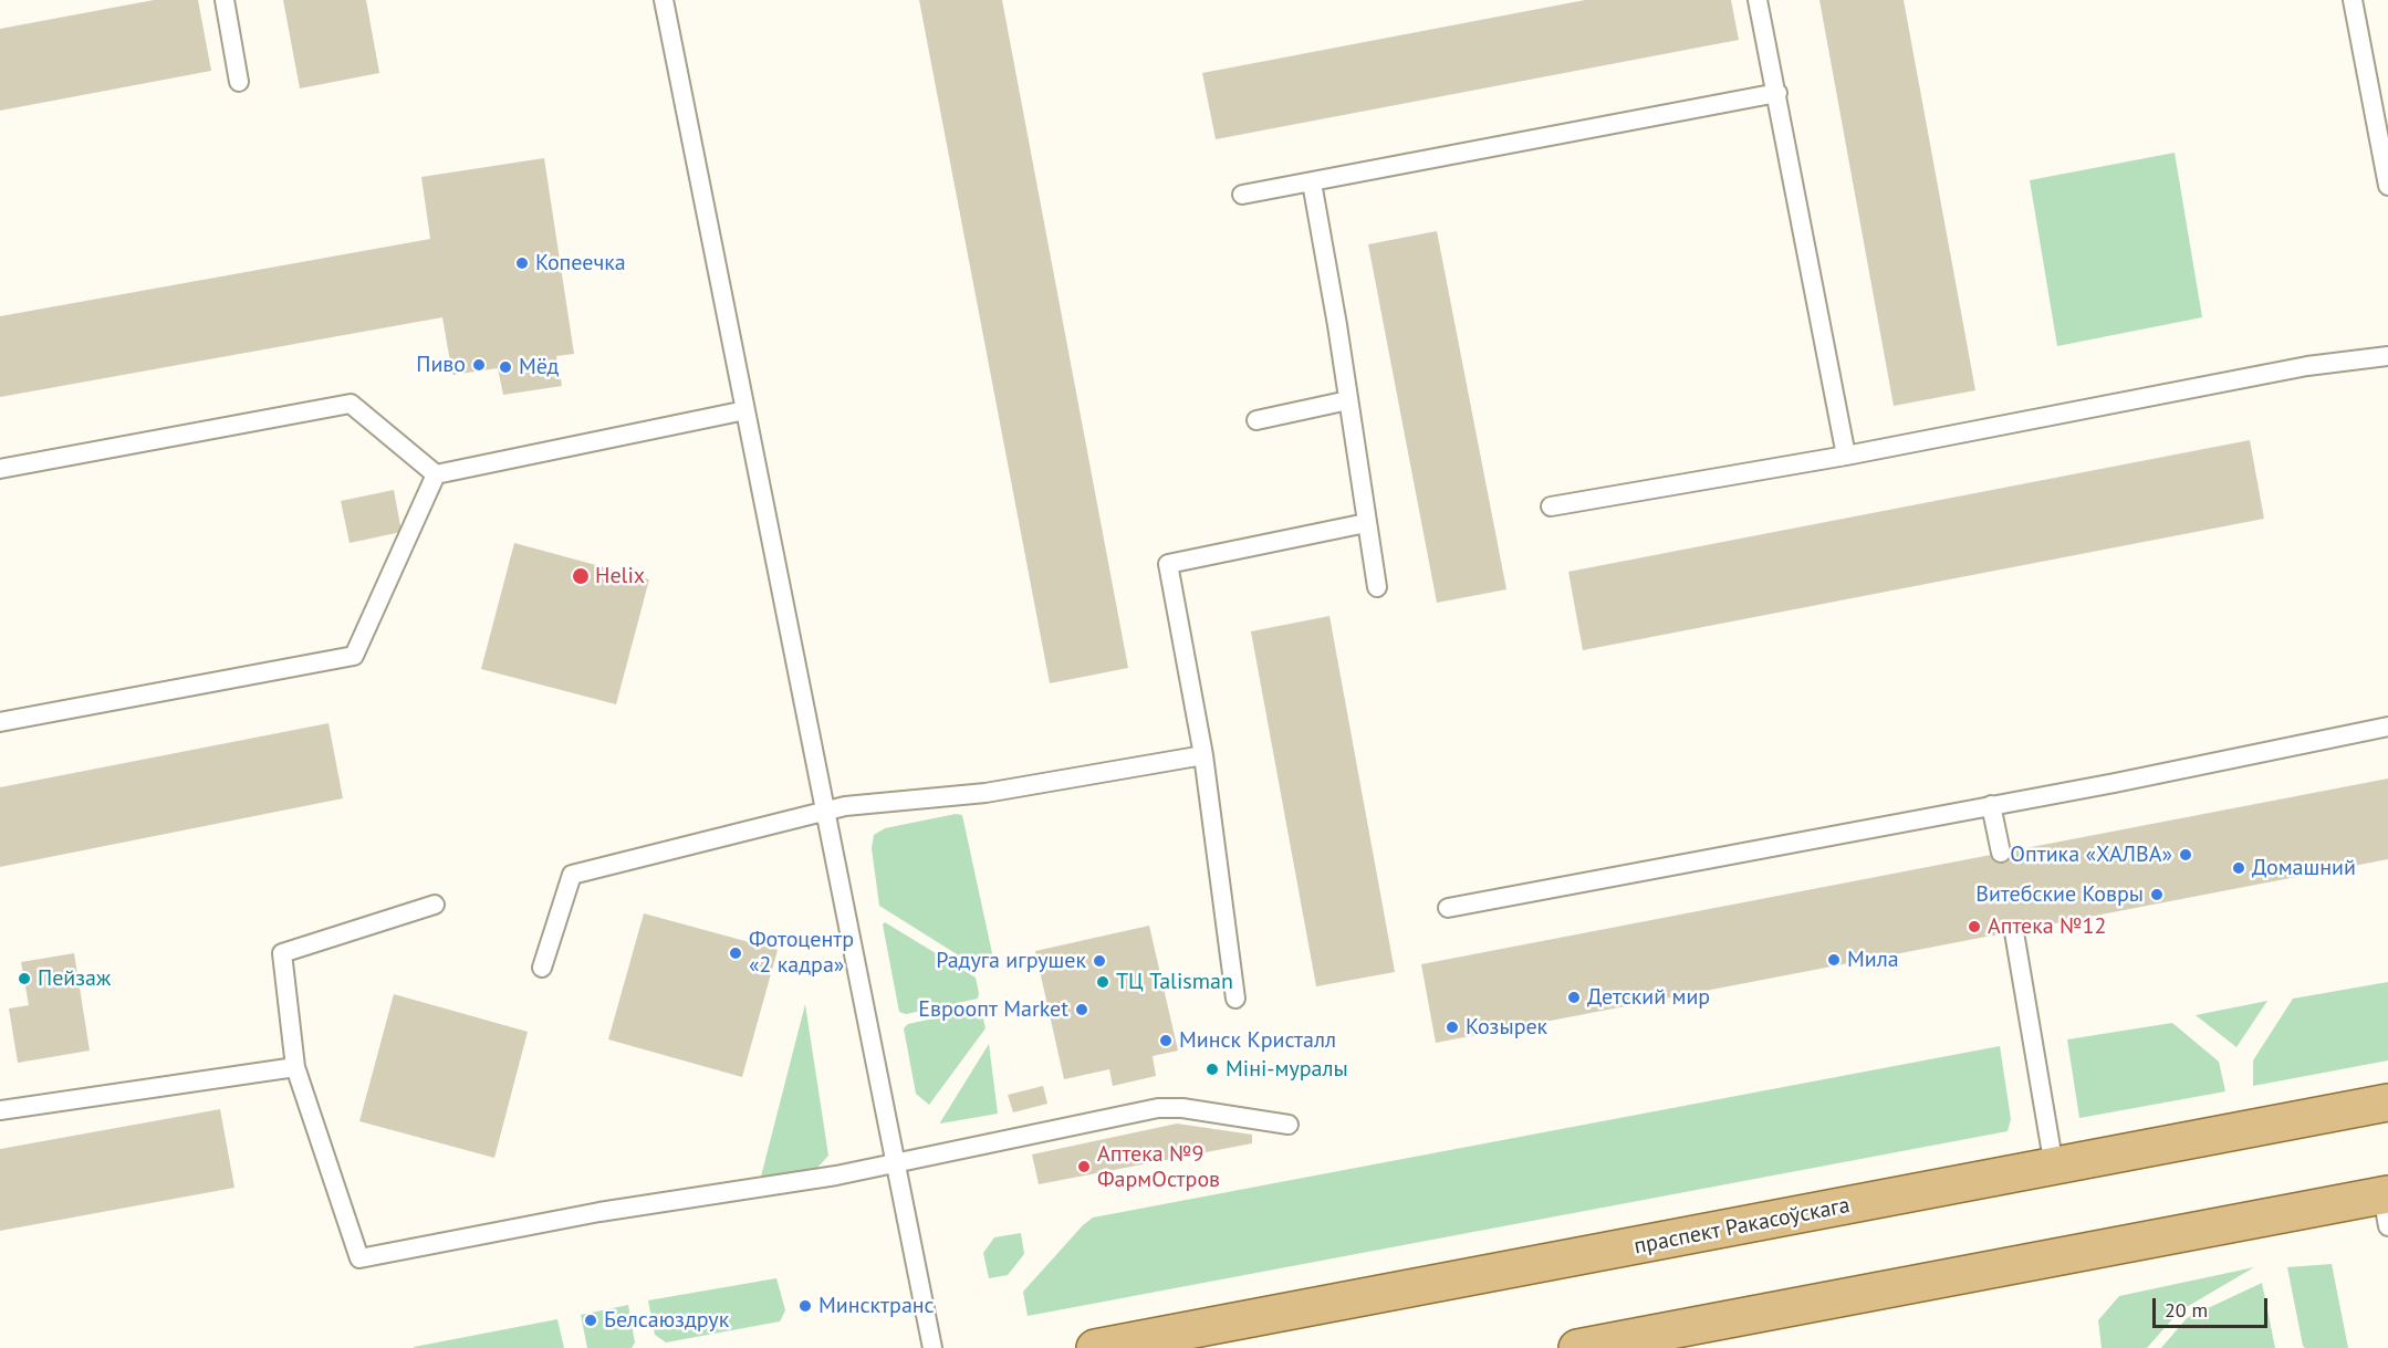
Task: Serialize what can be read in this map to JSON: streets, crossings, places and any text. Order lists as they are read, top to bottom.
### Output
{
  "streets": {
    "main road": ["праспект Ракасоўскага"]
  },
  "places": [
    "Копеечка",
    "Пиво",
    "Мёд",
    "Helix",
    "Оптика «ХАЛВА»",
    "Домашний",
    "Витебские Ковры",
    "Аптека №12",
    "Фотоцентр «2 кадра»",
    "Мила",
    "Радуга игрушек",
    "Пейзаж",
    "ТЦ Talisman",
    "Детский мир",
    "Евроопт Market",
    "Козырек",
    "Минск Кристалл",
    "Міні-муралы",
    "Аптека №9 ФармОстров",
    "Минсктранс",
    "Белсаюздрук"
  ],
  "scale_bar": "20 m"
}
